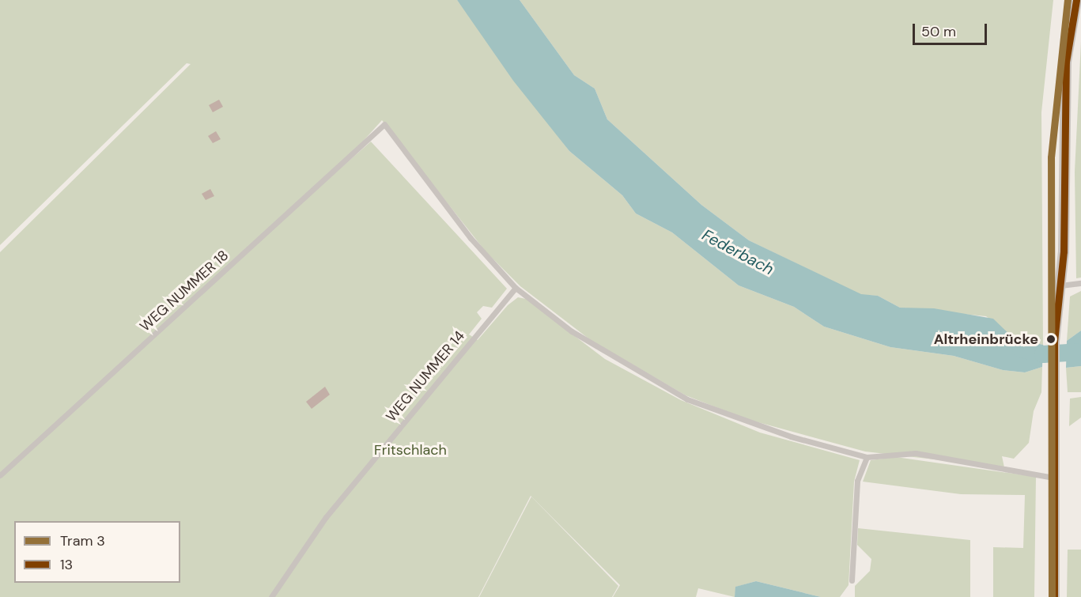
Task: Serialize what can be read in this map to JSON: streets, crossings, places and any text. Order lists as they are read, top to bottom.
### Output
{
  "streets": {
    "lane": ["WEG NUMMER 18", "WEG NUMMER 14"]
  },
  "crossings": [
    ["WEG NUMMER 18", "WEG NUMMER 14"]
  ],
  "water": ["Federbach"],
  "parks": ["Fritschlach"],
  "places": ["Altrheinbrücke"],
  "lines": ["tram line 3", "transit line 13"],
  "legend": ["Tram 3", "13"],
  "scale_bar": "50 m"
}
